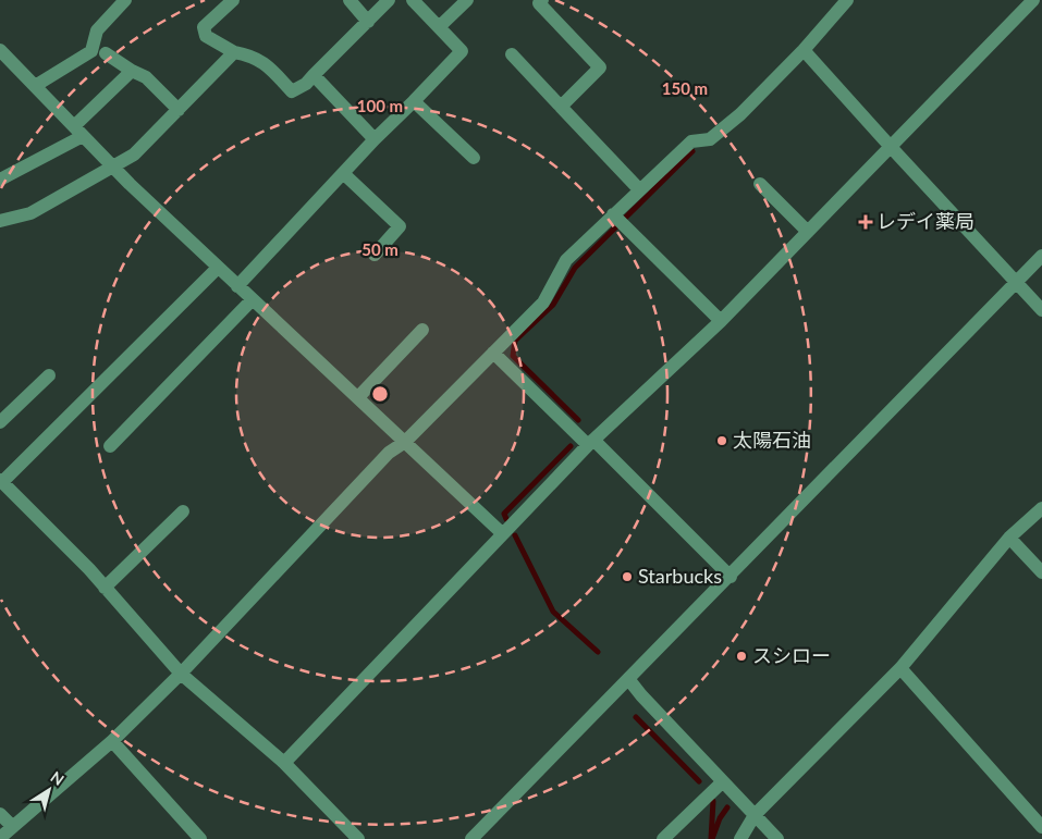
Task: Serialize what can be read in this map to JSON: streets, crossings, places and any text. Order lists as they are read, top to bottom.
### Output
{
  "places": {
    "health": ["レデイ薬局"],
    "other": ["太陽石油", "Starbucks", "スシロー"]
  },
  "north": "top right",
  "rings": ["150 m", "100 m", "50 m"]
}
